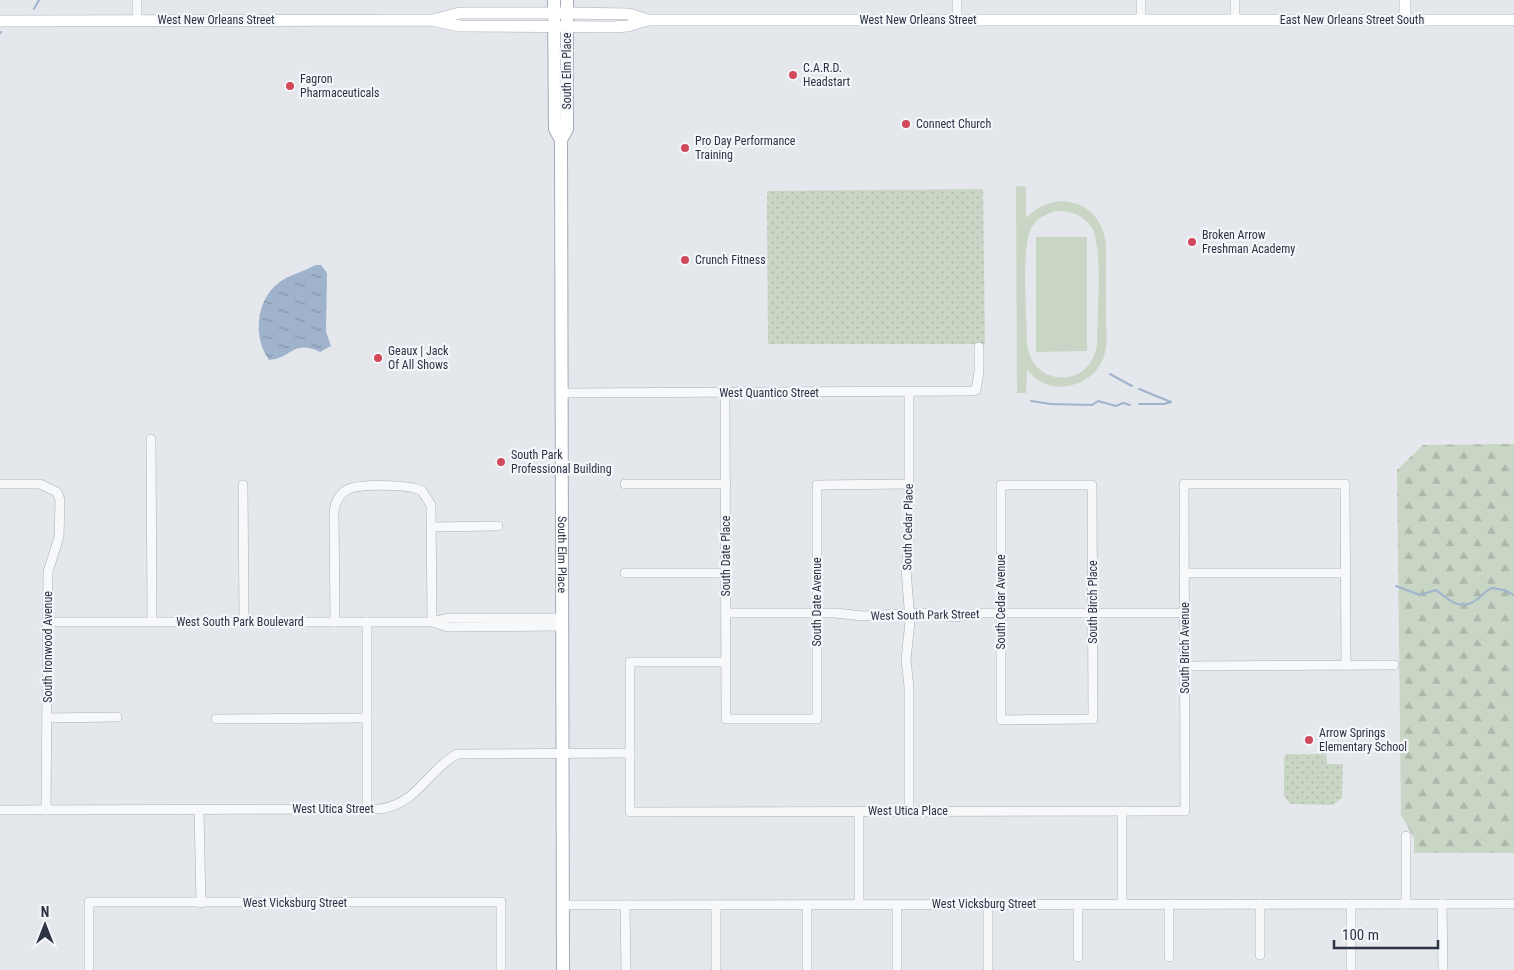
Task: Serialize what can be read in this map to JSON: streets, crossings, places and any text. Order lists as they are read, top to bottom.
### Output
{
  "streets": {
    "main road": ["West New Orleans Street", "East New Orleans Street South", "South Elm Place"],
    "street": [
      "West Quantico Street",
      "South Cedar Place",
      "South Date Place",
      "South Date Avenue",
      "South Cedar Avenue",
      "South Birch Place",
      "West South Park Street",
      "West South Park Boulevard",
      "South Ironwood Avenue",
      "South Birch Avenue",
      "West Utica Street",
      "West Utica Place",
      "West Vicksburg Street"
    ]
  },
  "crossings": [
    ["West New Orleans Street", "East New Orleans Street South"],
    ["West New Orleans Street", "South Elm Place"],
    ["South Elm Place", "West Quantico Street"],
    ["South Elm Place", "West South Park Boulevard"],
    ["South Elm Place", "West Utica Street"],
    ["South Elm Place", "West Vicksburg Street"],
    ["West Quantico Street", "South Cedar Place"],
    ["West Quantico Street", "South Date Place"],
    ["South Cedar Place", "South Date Avenue"],
    ["South Cedar Place", "West South Park Street"],
    ["South Cedar Place", "West Utica Place"],
    ["South Date Place", "South Date Avenue"],
    ["South Date Place", "West South Park Street"],
    ["South Date Avenue", "West South Park Street"],
    ["South Cedar Avenue", "South Birch Place"],
    ["South Cedar Avenue", "West South Park Street"],
    ["South Birch Place", "West South Park Street"],
    ["West South Park Street", "South Birch Avenue"],
    ["West South Park Boulevard", "South Ironwood Avenue"],
    ["South Ironwood Avenue", "West Utica Street"],
    ["South Birch Avenue", "West Utica Place"],
    ["West Utica Street", "West Utica Place"]
  ],
  "places": [
    "C.A.R.D. Headstart",
    "Fagron Pharmaceuticals",
    "Connect Church",
    "Pro Day Performance Training",
    "Broken Arrow Freshman Academy",
    "Crunch Fitness",
    "Geaux | Jack Of All Shows",
    "South Park Professional Building",
    "Arrow Springs Elementary School"
  ],
  "scale_bar": "100 m",
  "north": "top"
}
